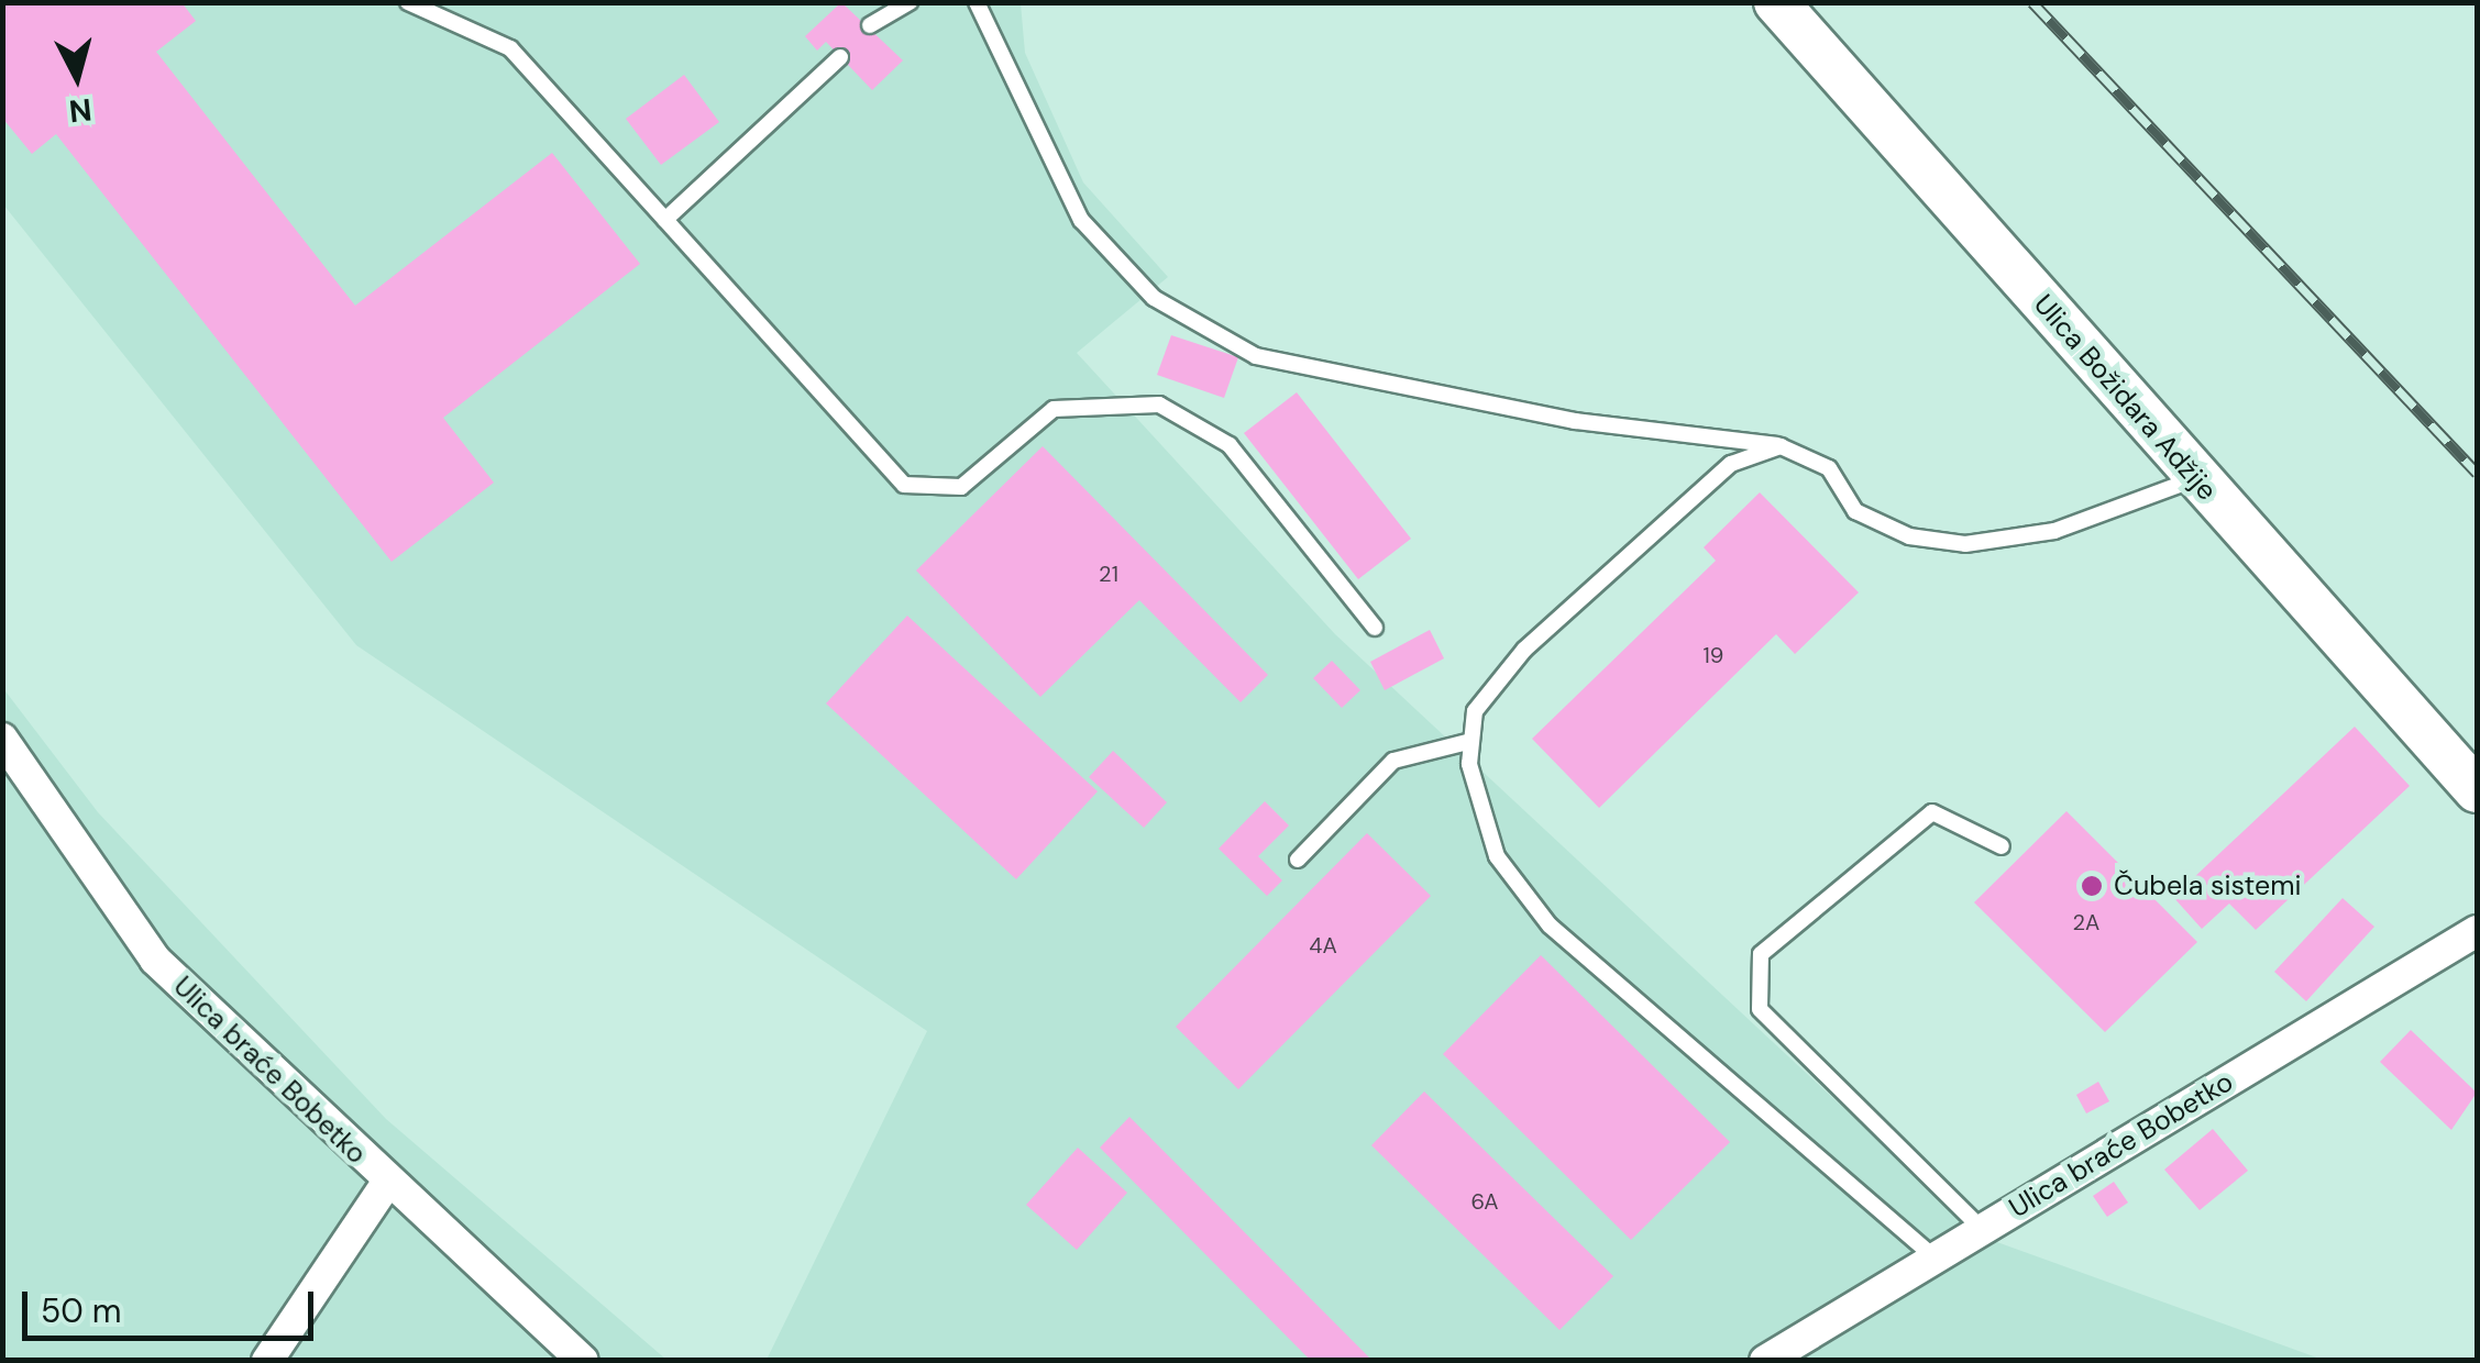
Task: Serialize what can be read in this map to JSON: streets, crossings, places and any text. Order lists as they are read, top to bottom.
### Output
{
  "streets": {
    "main road": ["Ulica Božidara Adžije"],
    "street": ["Ulica braće Bobetko"]
  },
  "places": ["Čubela sistemi"],
  "house_numbers": [
    "21",
    "19",
    "2A",
    "4A",
    "6A"
  ],
  "scale_bar": "50 m",
  "north": "bottom"
}
